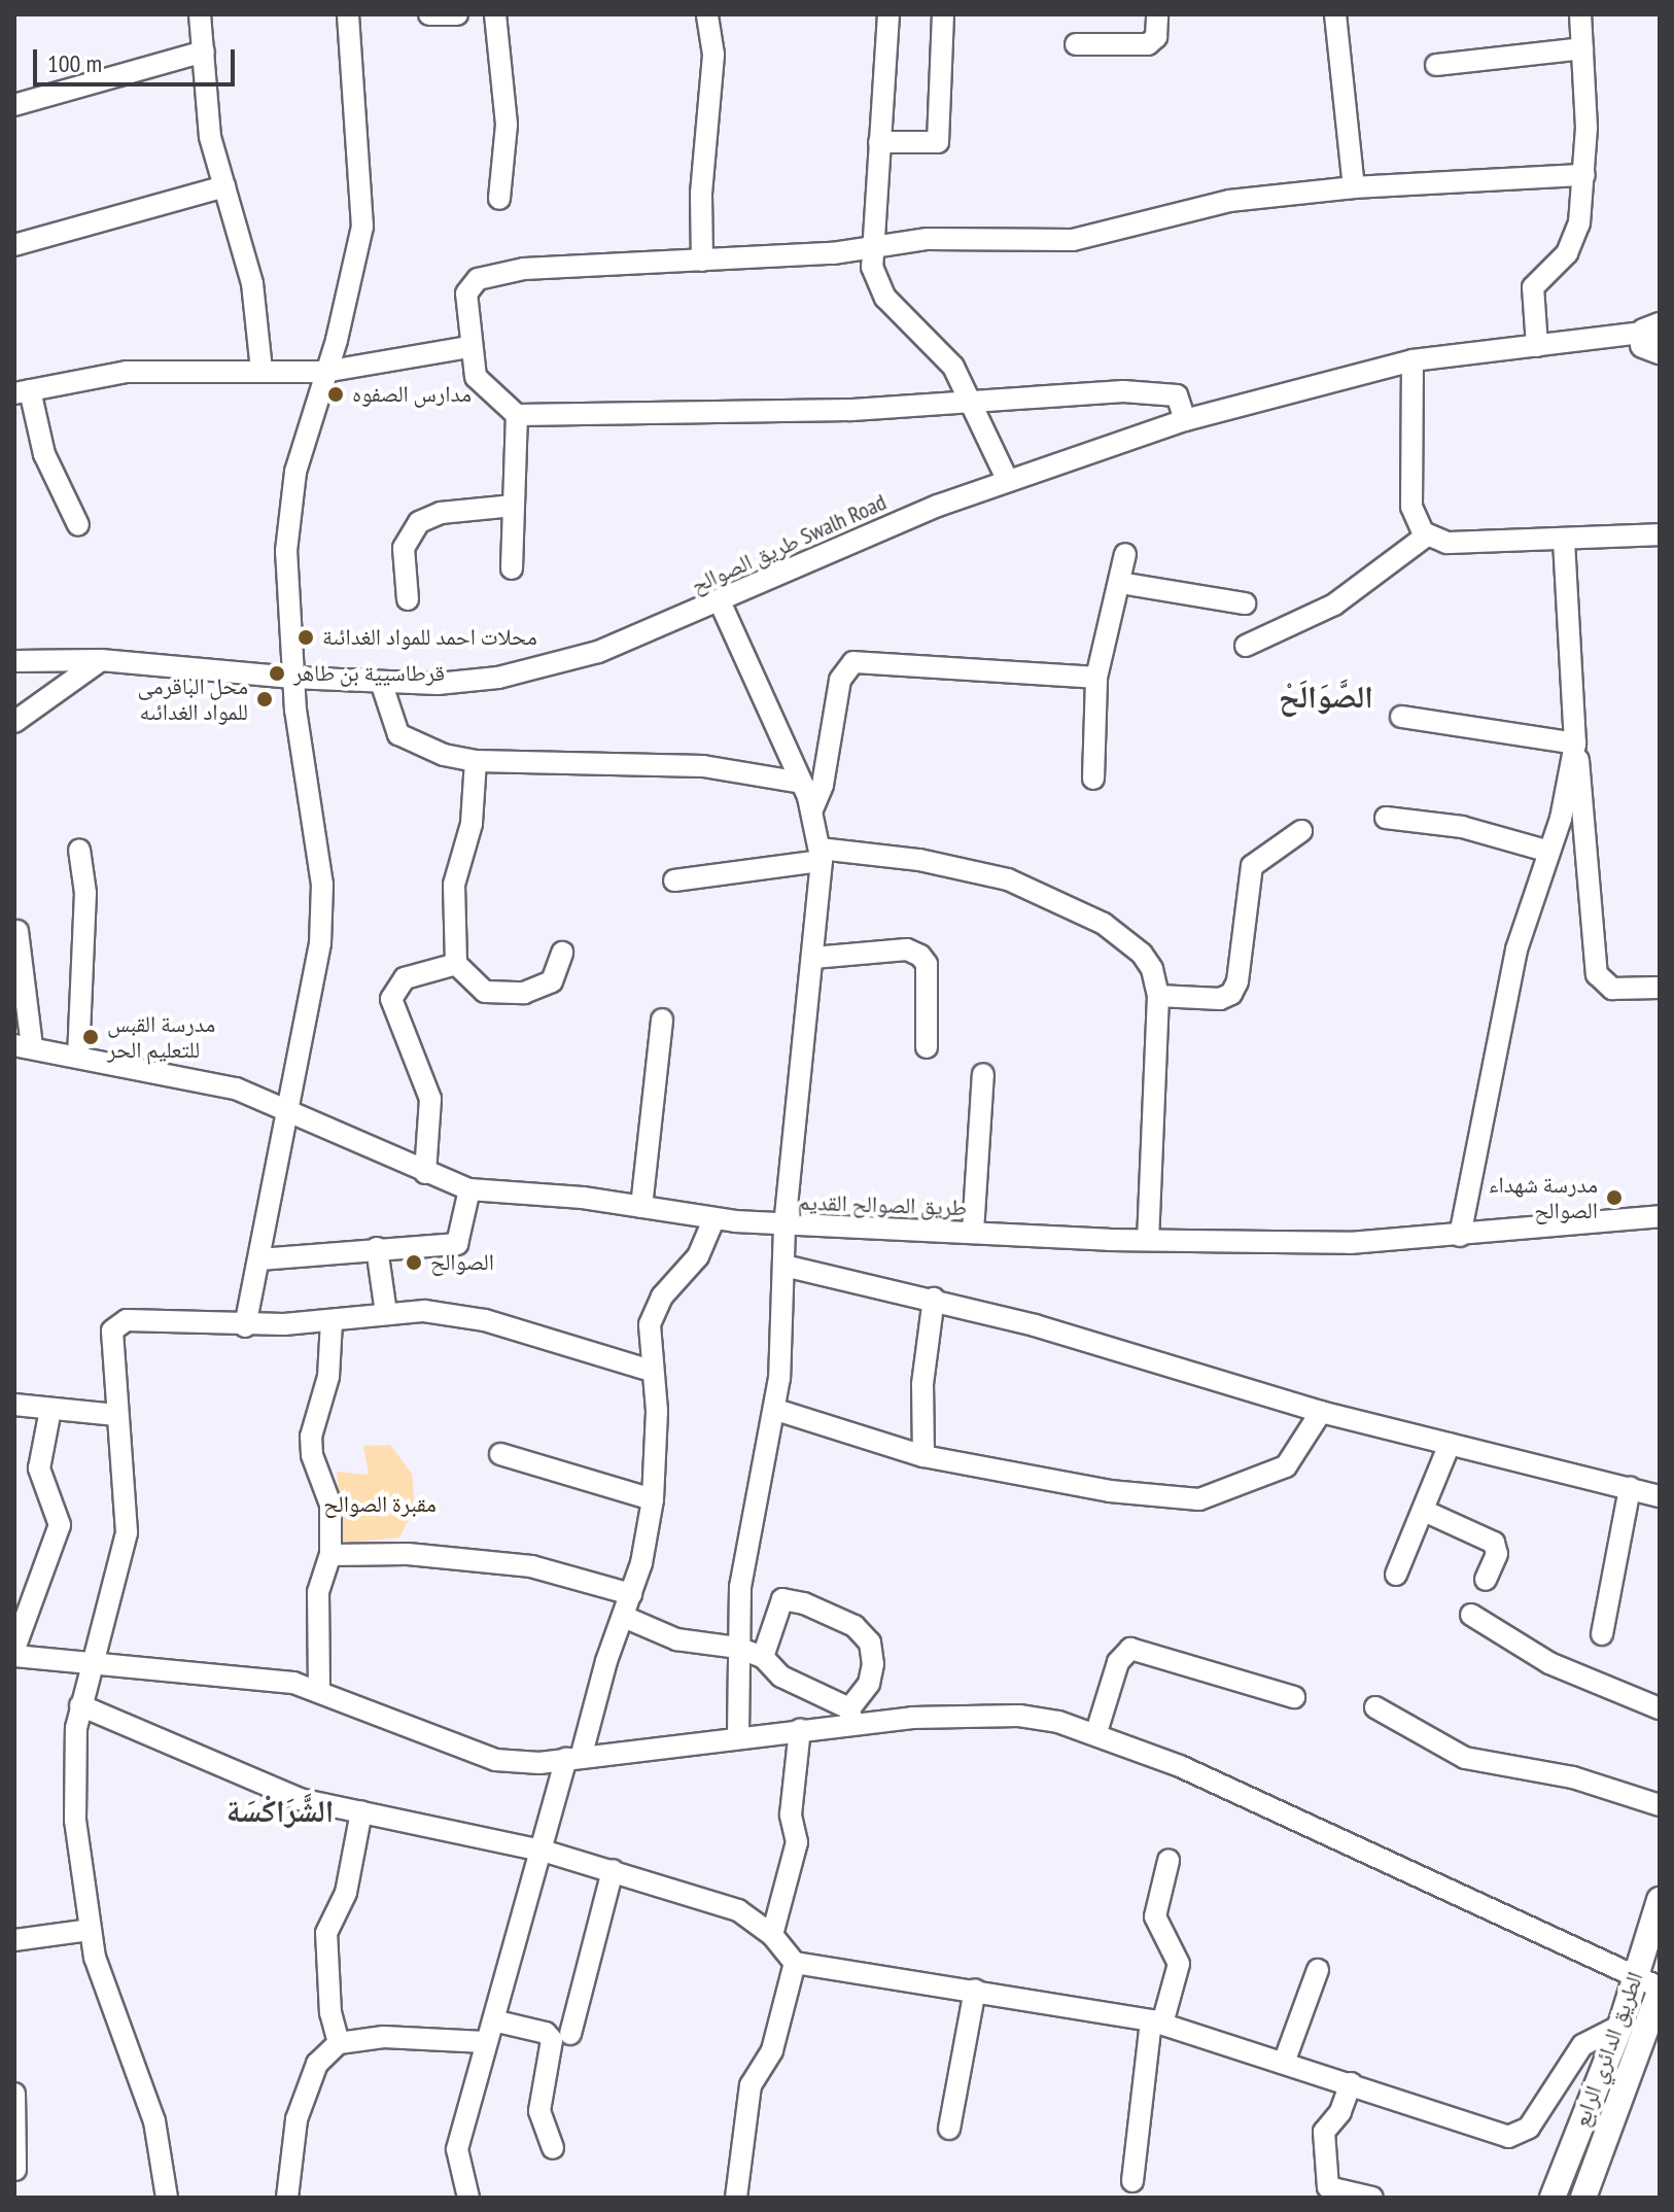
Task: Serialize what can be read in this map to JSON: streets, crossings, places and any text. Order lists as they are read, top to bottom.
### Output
{
  "streets": {
    "main road": ["الطريق الدائري الرابع"],
    "street": ["طريق الصوالح Swalh Road", "طريق الصوالح القديم"]
  },
  "crossings": [
    ["طريق الصوالح Swalh Road", "طريق الصوالح القديم"]
  ],
  "districts": ["الصَّوَالَحْ", "الشَّرَاكْسَة"],
  "parks": ["مقبرة الصوالح"],
  "places": [
    "مدارس الصفوه",
    "محلات احمد للمواد الغدائىة",
    "قرطاسيية بن طاهر",
    "محل الباقرمى للمواد الغدائىه",
    "مدرسة القبس للتعليم الحر",
    "مدرسة شهداء الصوالح",
    "الصوالح"
  ],
  "scale_bar": "100 m"
}
